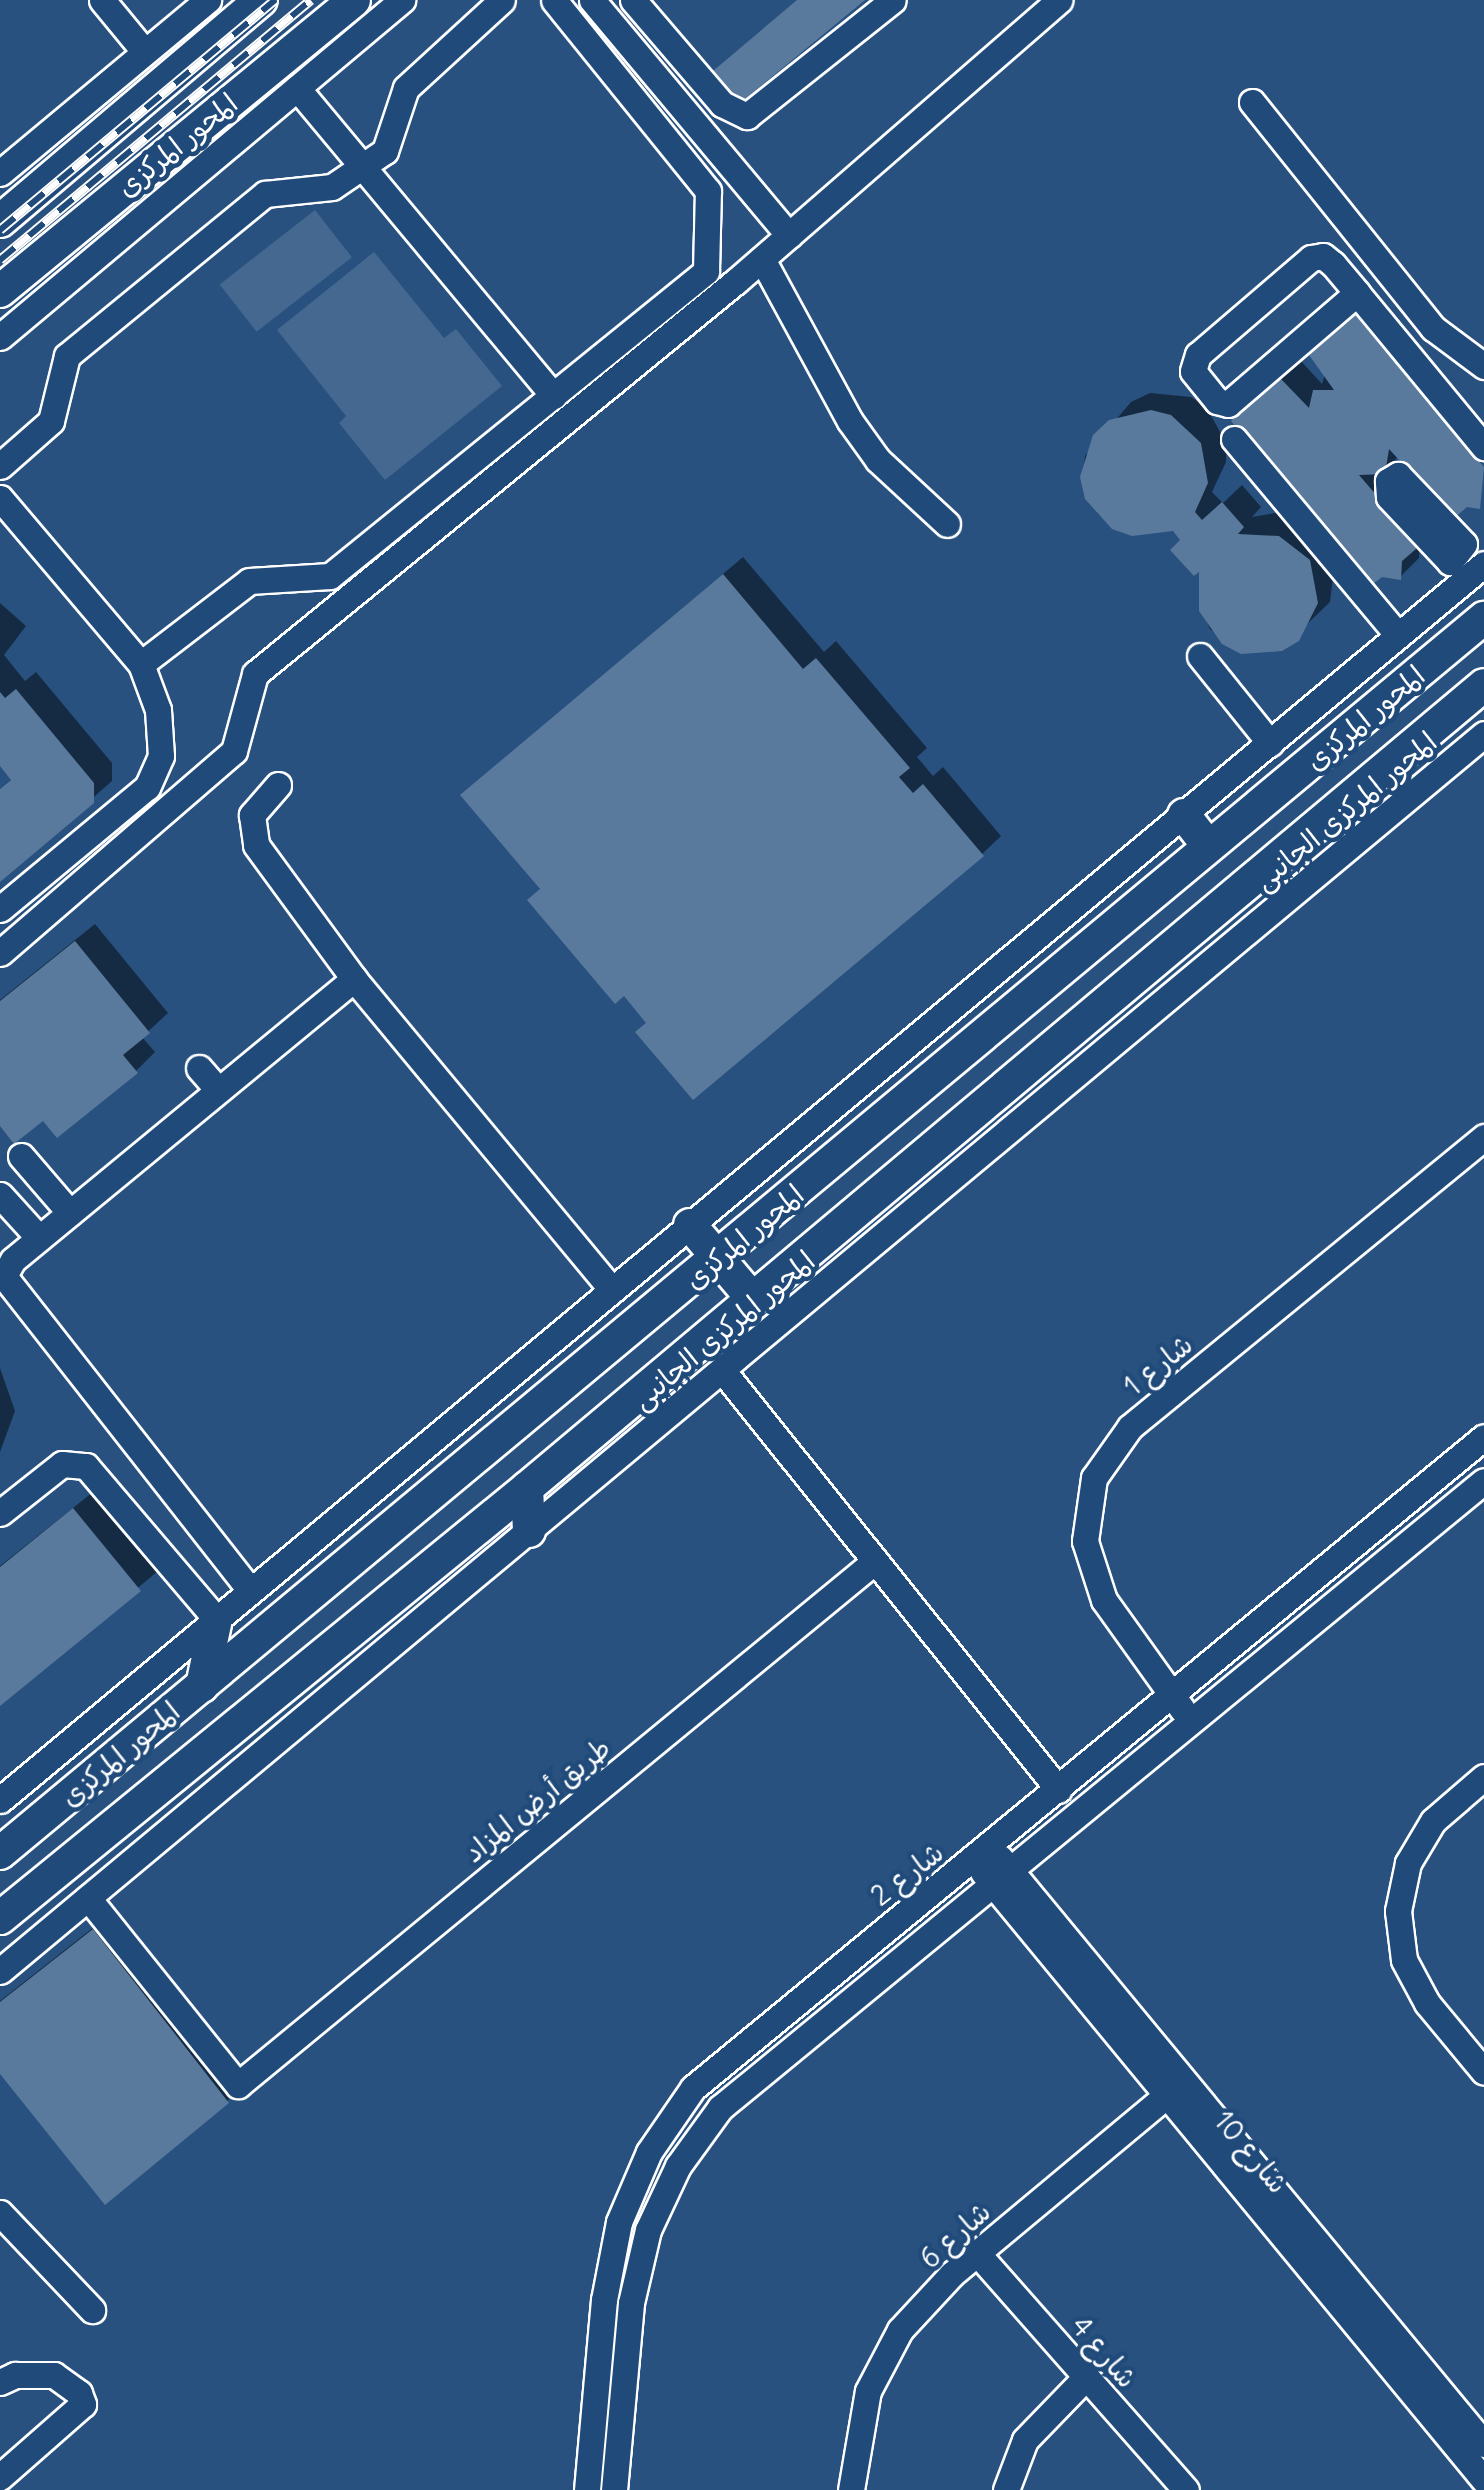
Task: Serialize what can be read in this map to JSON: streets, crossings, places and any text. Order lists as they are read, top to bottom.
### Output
{
  "streets": {
    "main road": ["المحور المركزى"],
    "street": [
      "المحور المركزى الجانبى",
      "شارع 1",
      "طريق أرض المزاد",
      "شارع 2",
      "شارع 10",
      "شارع 6",
      "شارع 4"
    ]
  },
  "crossings": [
    ["المحور المركزى الجانبى", "طريق أرض المزاد"],
    ["شارع 1", "شارع 2"],
    ["شارع 2", "شارع 10"],
    ["شارع 10", "شارع 6"],
    ["شارع 6", "شارع 4"]
  ]
}
